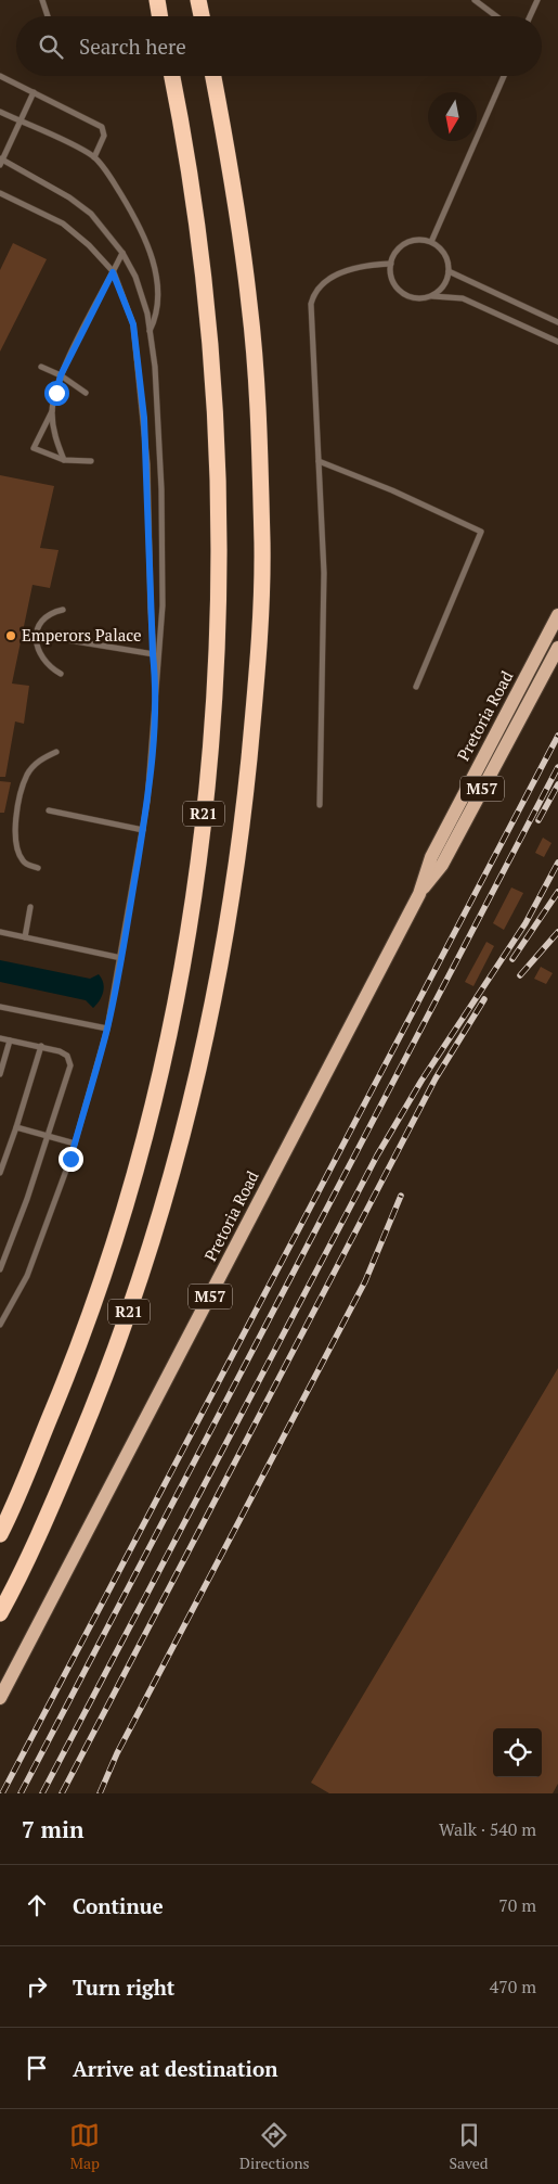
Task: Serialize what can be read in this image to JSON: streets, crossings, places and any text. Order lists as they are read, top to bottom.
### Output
{
  "streets": {
    "highway": ["R21"],
    "main road": ["Pretoria Road", "M57"]
  },
  "places": ["Emperors Palace"],
  "north": "bottom",
  "page": {
    "search": "Search here",
    "heading": ["7 min", "Walk · 540 m"],
    "list": [
      ["Continue", "70 m"],
      ["Turn right", "470 m"],
      "Arrive at destination"
    ],
    "nav": ["Map", "Directions", "Saved"]
  }
}
